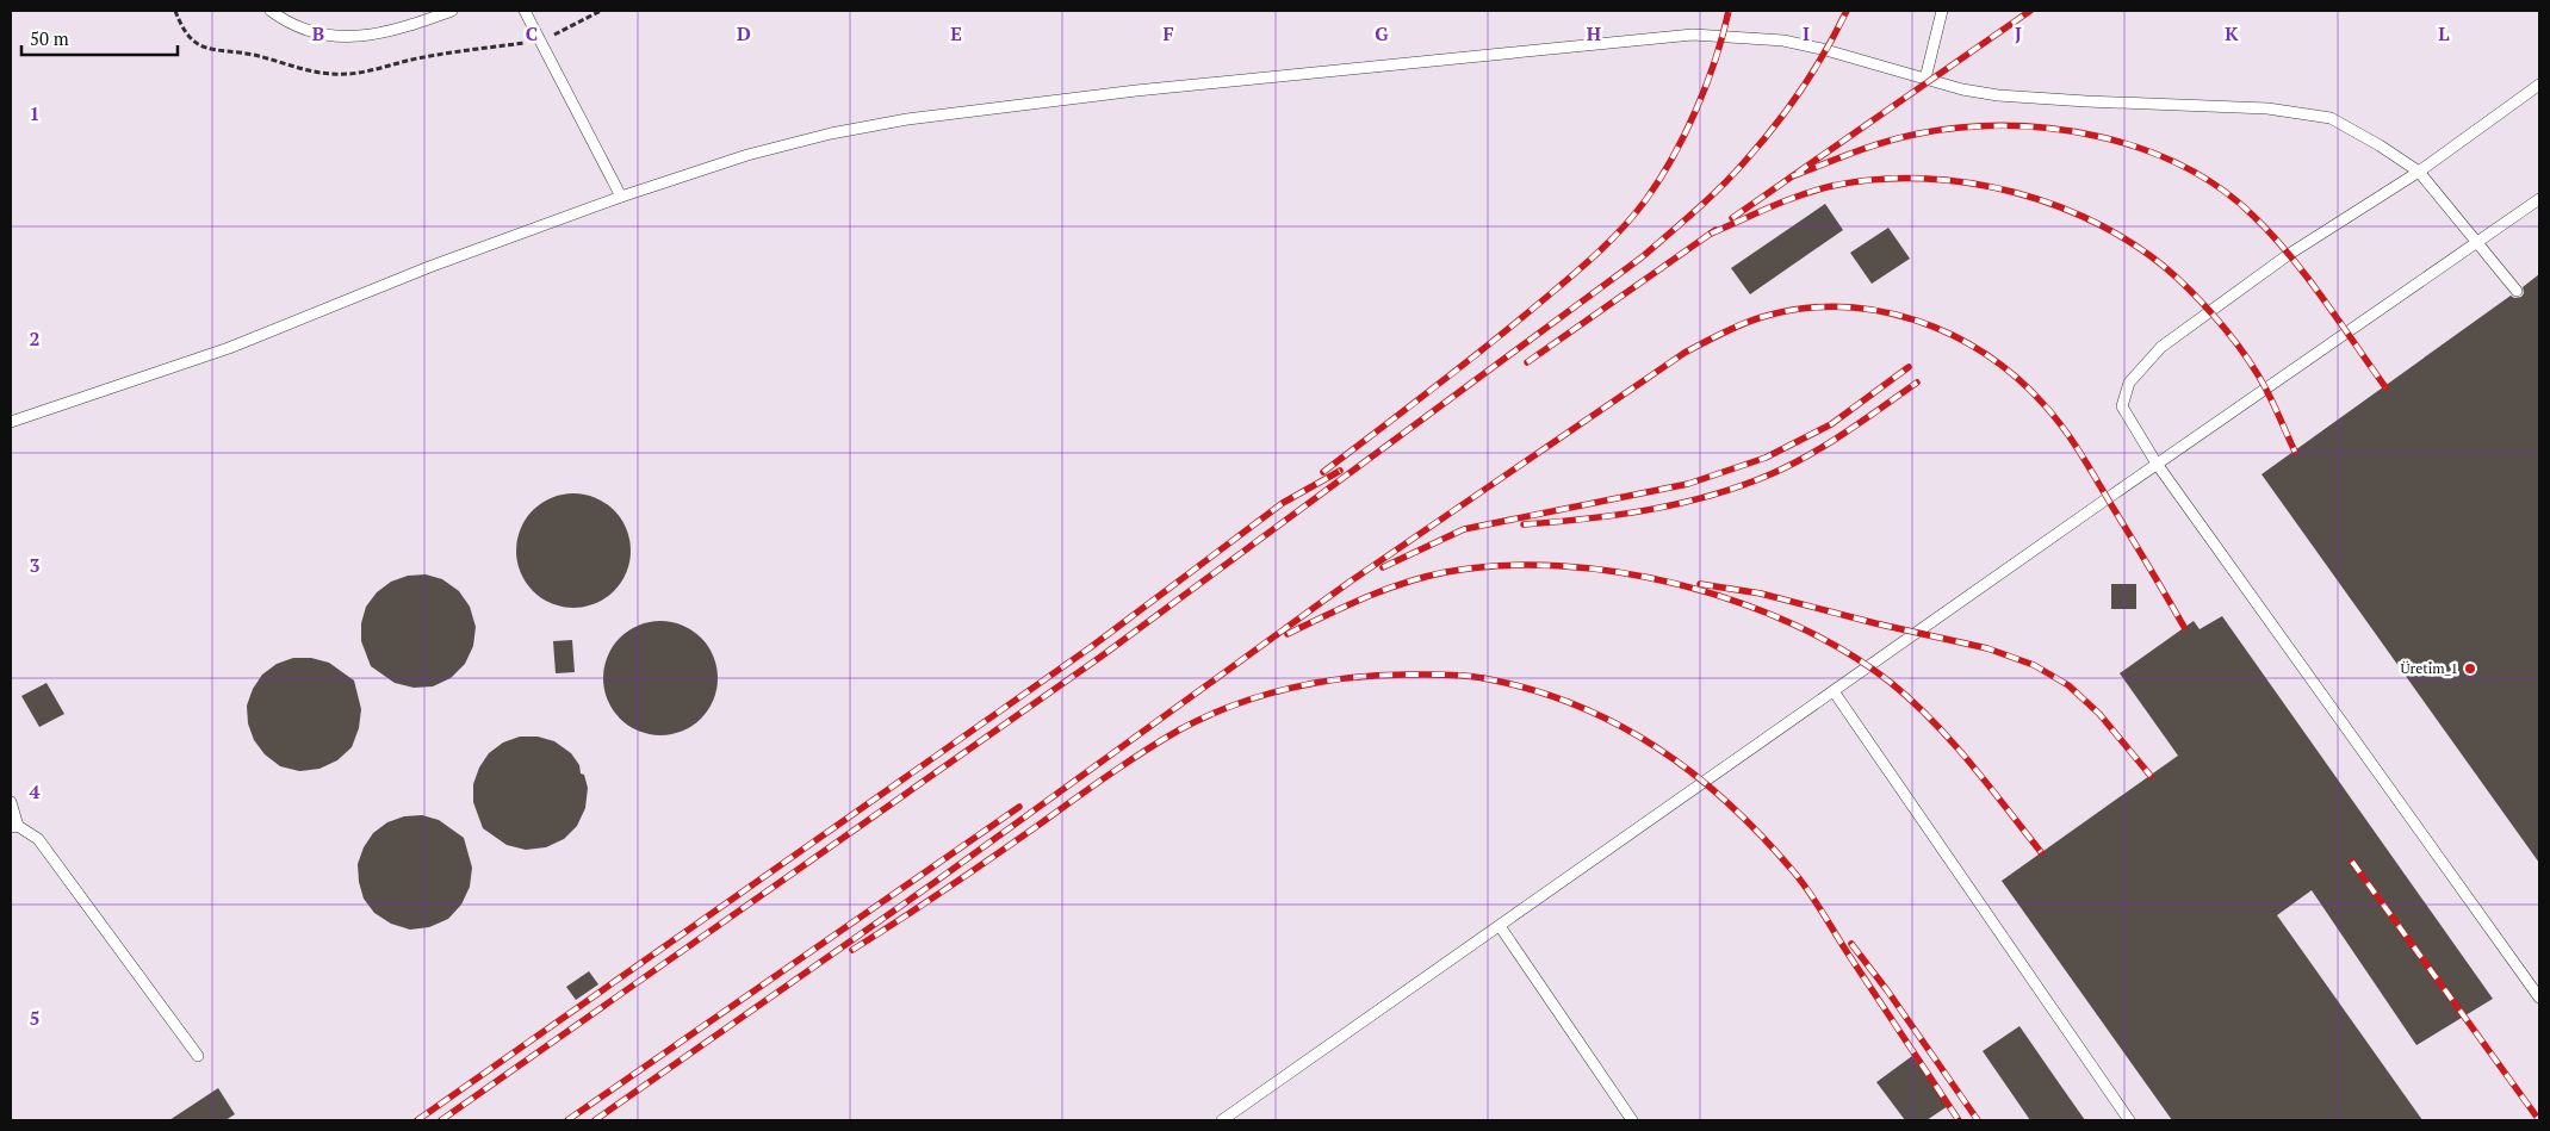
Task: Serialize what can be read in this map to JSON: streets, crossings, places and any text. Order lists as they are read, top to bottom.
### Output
{
  "places": ["Üretim_1"],
  "scale_bar": "50 m",
  "grid": {
    "columns": [
      "B",
      "C",
      "D",
      "E",
      "F",
      "G",
      "H",
      "I",
      "J",
      "K",
      "L"
    ],
    "rows": [
      "1",
      "2",
      "3",
      "4",
      "5"
    ]
  }
}
